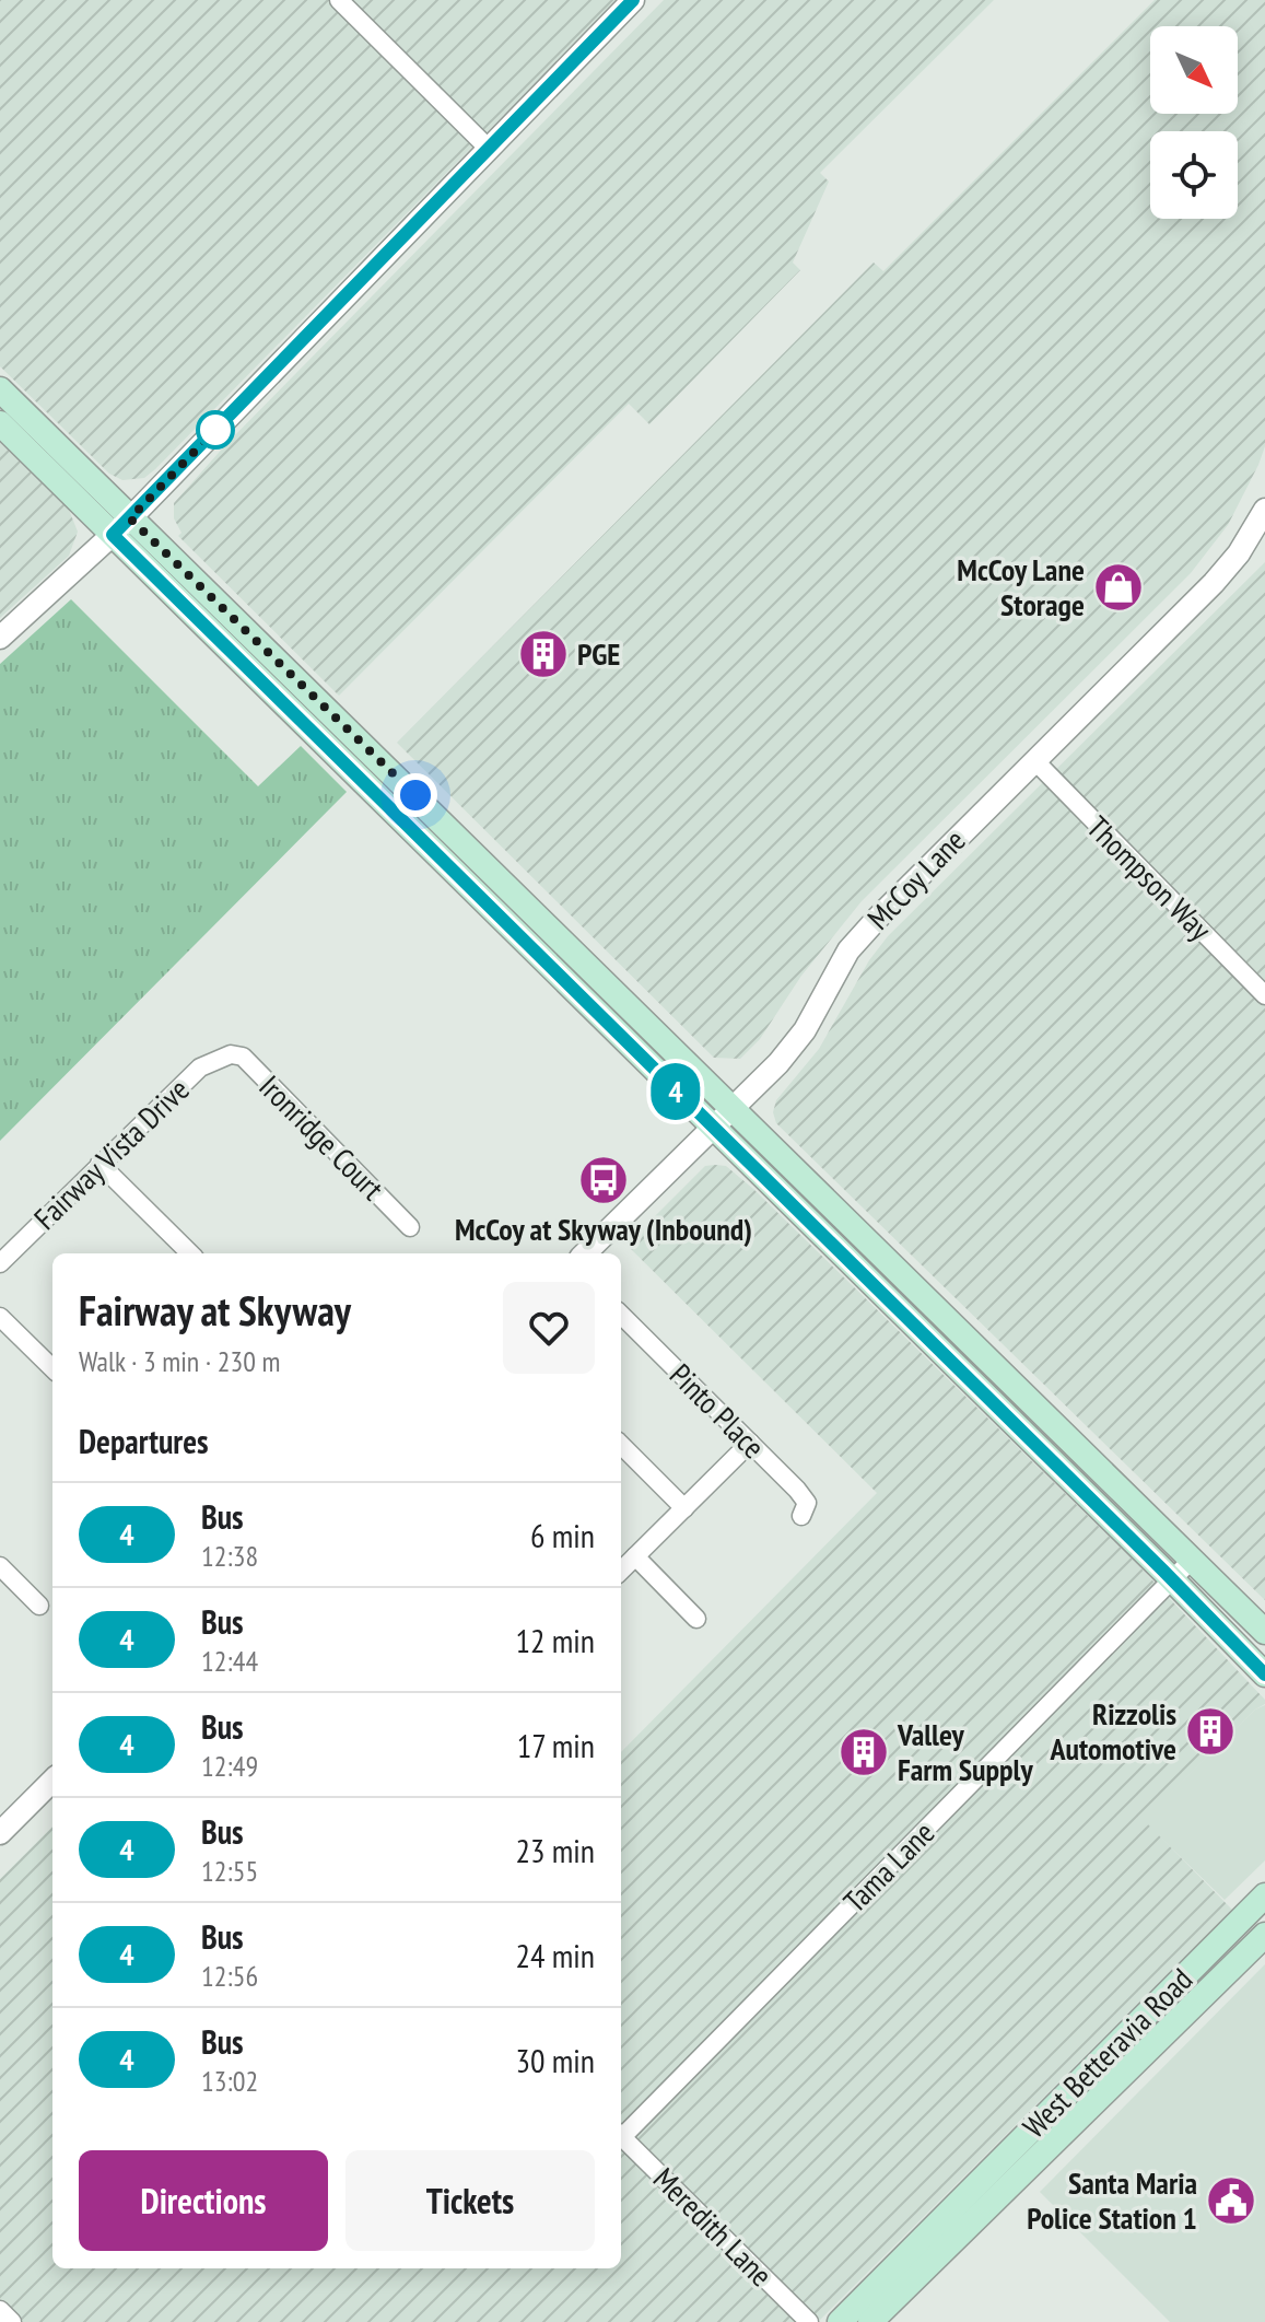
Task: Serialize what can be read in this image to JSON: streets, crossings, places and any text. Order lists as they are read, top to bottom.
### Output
{
  "streets": {
    "main road": ["West Betteravia Road"],
    "street": [
      "Thompson Way",
      "McCoy Lane",
      "Ironridge Court",
      "Fairway Vista Drive",
      "Pinto Place",
      "Tama Lane",
      "Meredith Lane"
    ]
  },
  "crossings": [
    ["Thompson Way", "McCoy Lane"],
    ["Ironridge Court", "Fairway Vista Drive"]
  ],
  "places": {
    "shop": ["McCoy Lane Storage"],
    "building": ["PGE", "Rizzolis Automotive", "Valley Farm Supply"],
    "bus stop": ["McCoy at Skyway (Inbound)"],
    "public building": ["Santa Maria Police Station 1"]
  },
  "lines": ["bus line 4"],
  "north": "bottom right",
  "page": {
    "on_map": "4",
    "heading": [
      ["Fairway at Skyway", "Walk · 3 min · 230 m"],
      "Departures"
    ],
    "list": [
      {
        "mark": "4",
        "name": "Bus",
        "note": "12:38",
        "value": "6 min"
      },
      {
        "mark": "4",
        "name": "Bus",
        "note": "12:44",
        "value": "12 min"
      },
      {
        "mark": "4",
        "name": "Bus",
        "note": "12:49",
        "value": "17 min"
      },
      {
        "mark": "4",
        "name": "Bus",
        "note": "12:55",
        "value": "23 min"
      },
      {
        "mark": "4",
        "name": "Bus",
        "note": "12:56",
        "value": "24 min"
      },
      {
        "mark": "4",
        "name": "Bus",
        "note": "13:02",
        "value": "30 min"
      }
    ],
    "buttons": ["Directions", "Tickets"]
  }
}
